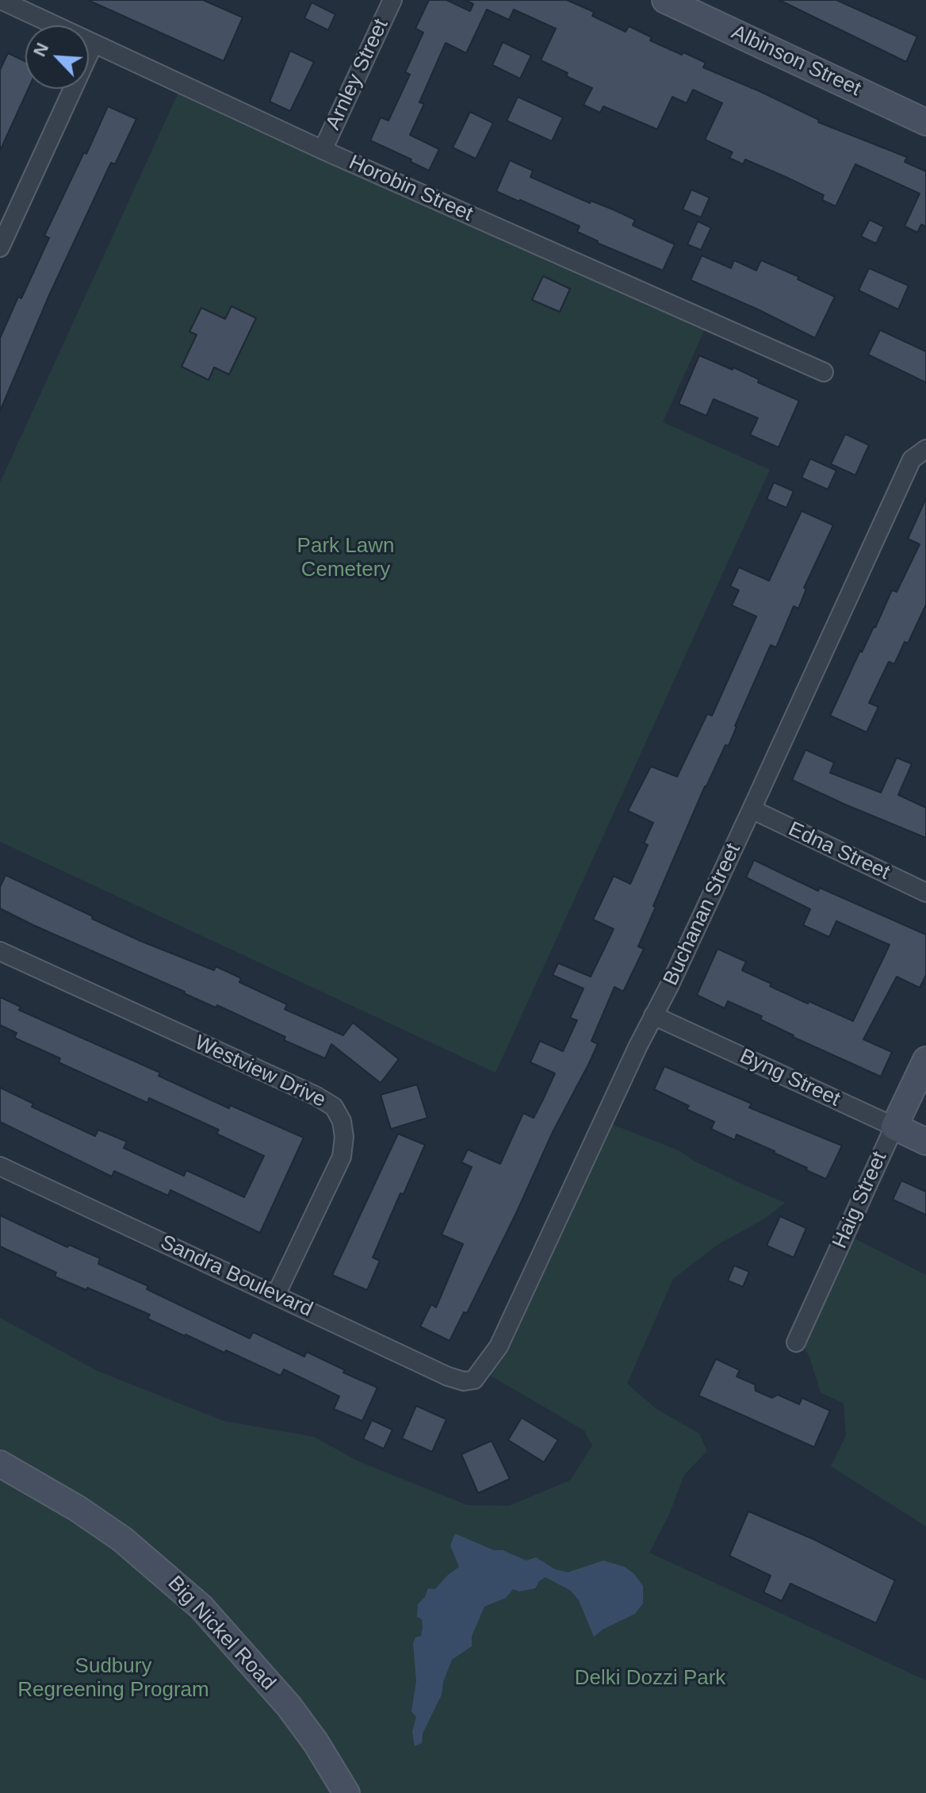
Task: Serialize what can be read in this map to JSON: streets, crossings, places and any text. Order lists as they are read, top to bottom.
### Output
{
  "streets": {
    "main road": [
      "Albinson Street",
      "Byng Street",
      "Haig Street",
      "Big Nickel Road"
    ],
    "street": [
      "Arnley Street",
      "Horobin Street",
      "Edna Street",
      "Buchanan Street",
      "Westview Drive",
      "Sandra Boulevard"
    ]
  },
  "crossings": [
    ["Arnley Street", "Horobin Street"],
    ["Edna Street", "Buchanan Street"],
    ["Buchanan Street", "Byng Street"],
    ["Buchanan Street", "Sandra Boulevard"],
    ["Westview Drive", "Sandra Boulevard"],
    ["Byng Street", "Haig Street"]
  ],
  "parks": ["Park Lawn Cemetery", "Sudbury Regreening Program", "Delki Dozzi Park"],
  "north": "top left"
}
